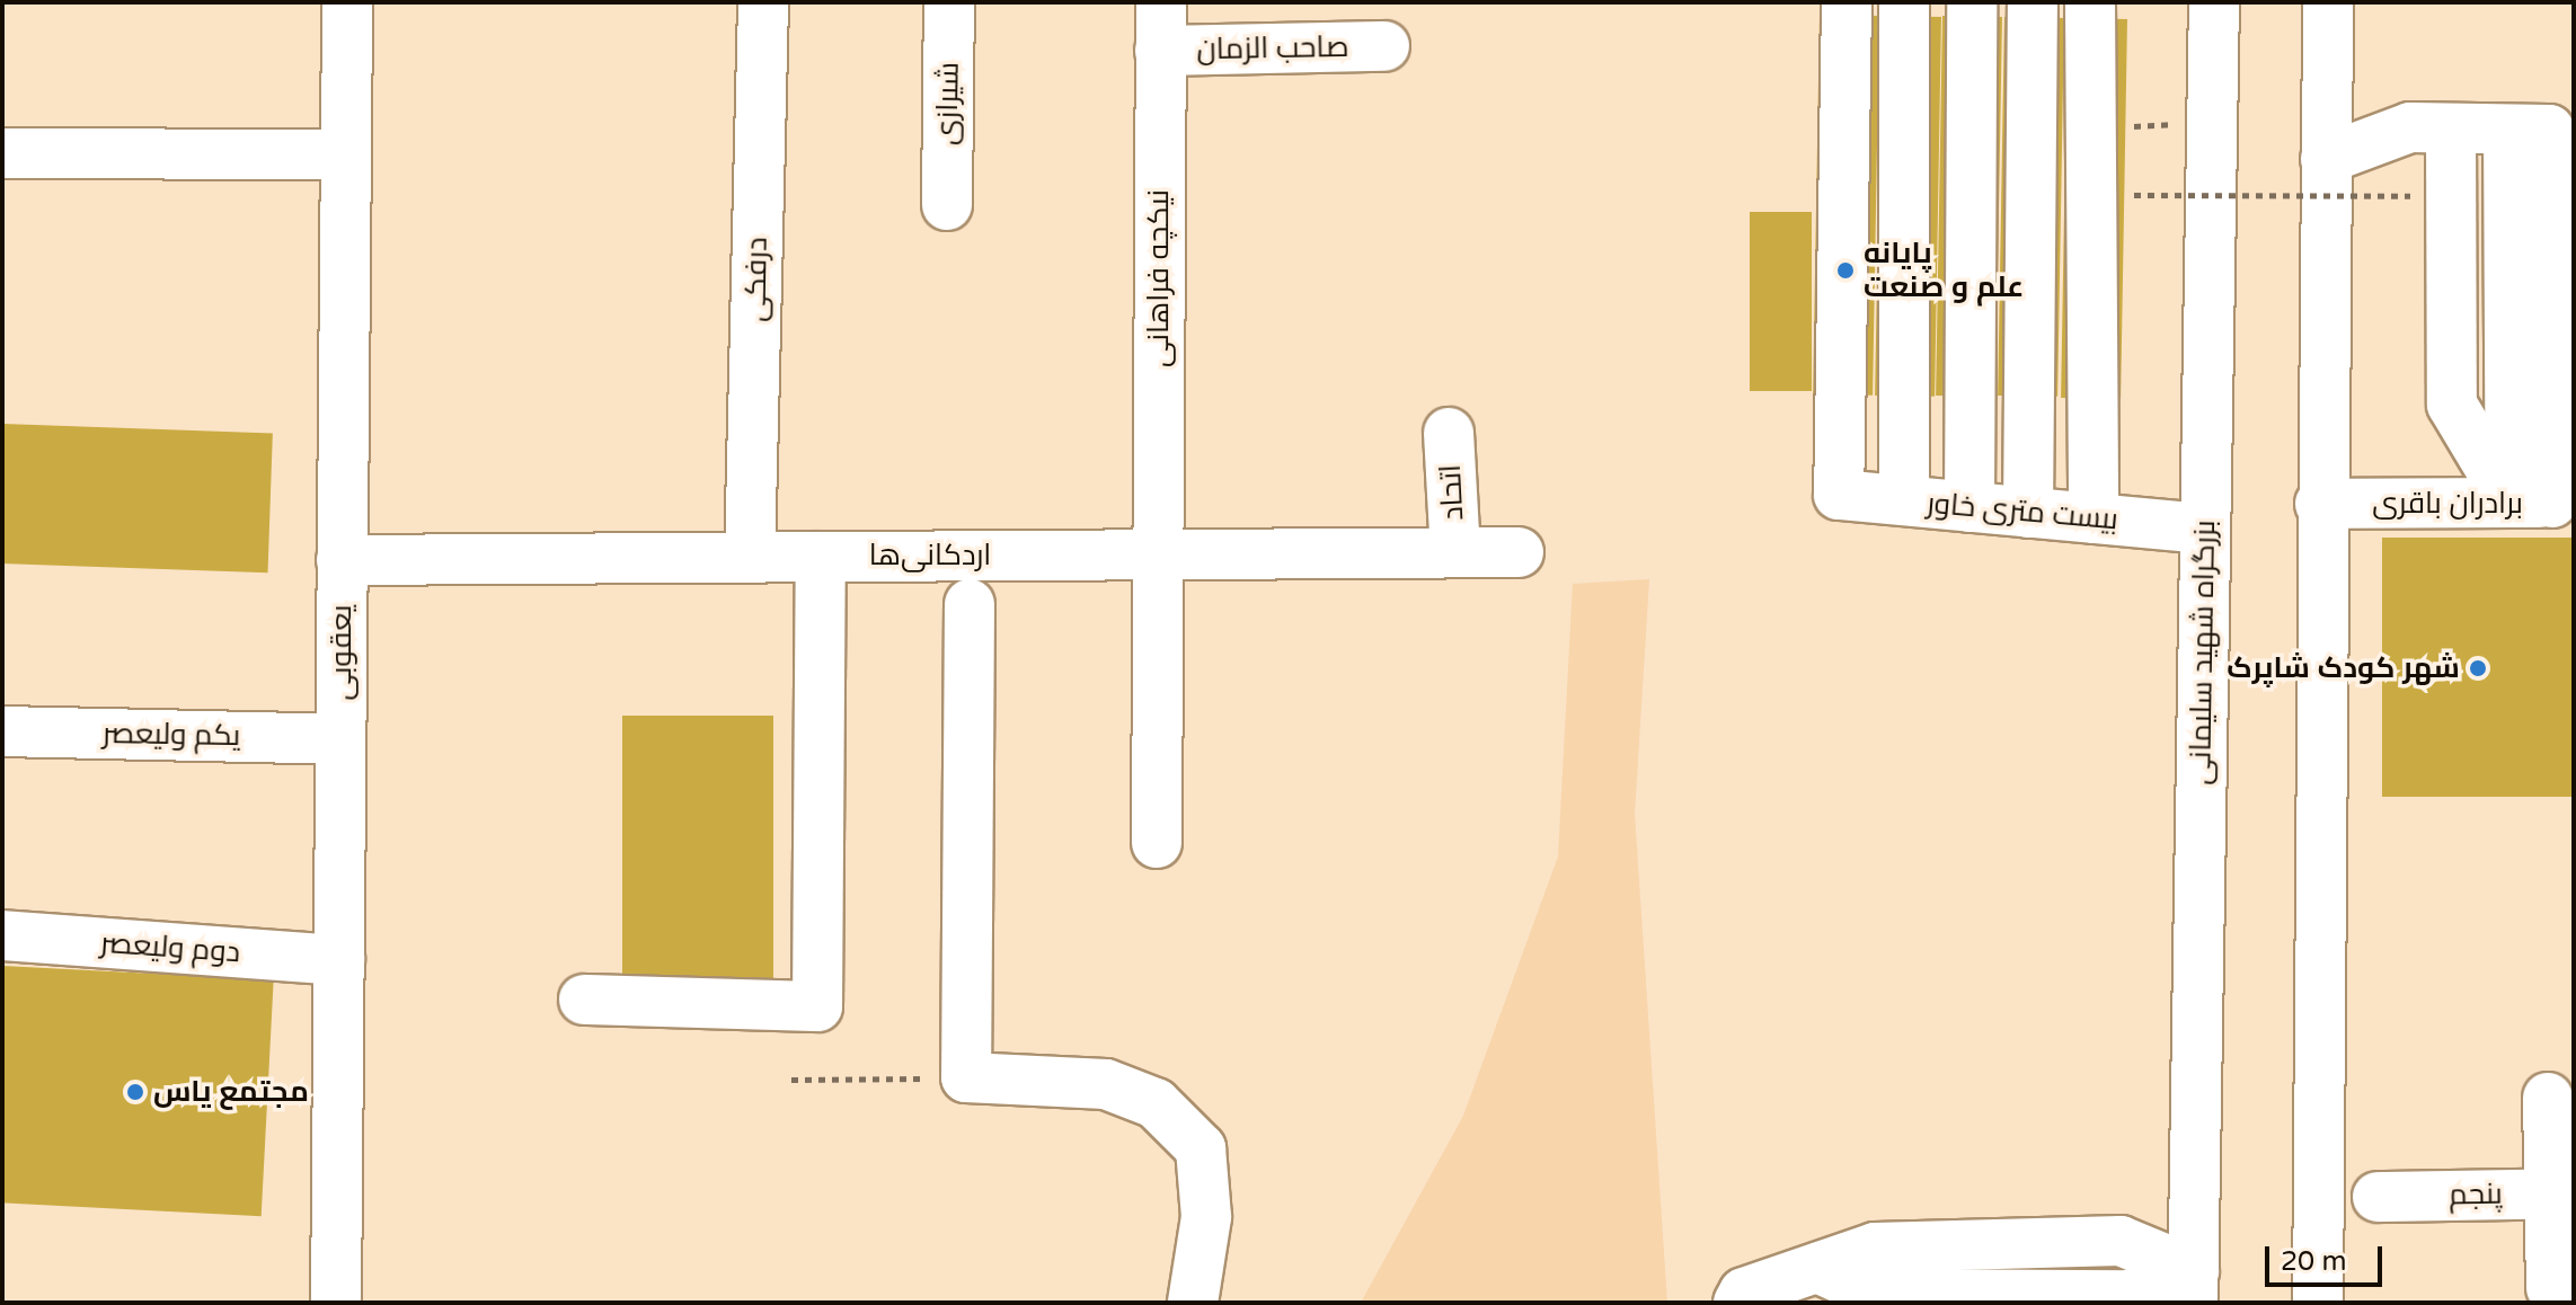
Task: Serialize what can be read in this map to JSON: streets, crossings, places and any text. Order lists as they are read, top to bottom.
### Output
{
  "streets": {
    "main road": [
      "صاحب الزمان",
      "شیرازی",
      "نیکچه فراهانی",
      "درفکی",
      "اتحاد",
      "برادران باقری",
      "بیست متری خاور",
      "اردکانی‌ها",
      "یعقوبی",
      "بزرگراه شهید سلیمانی",
      "یکم ولیعصر",
      "دوم ولیعصر",
      "پنجم"
    ]
  },
  "crossings": [
    ["صاحب الزمان", "نیکچه فراهانی"],
    ["نیکچه فراهانی", "اردکانی‌ها"],
    ["درفکی", "اردکانی‌ها"],
    ["اتحاد", "اردکانی‌ها"],
    ["بیست متری خاور", "بزرگراه شهید سلیمانی"],
    ["اردکانی‌ها", "یعقوبی"],
    ["یعقوبی", "یکم ولیعصر"],
    ["یعقوبی", "دوم ولیعصر"]
  ],
  "places": ["پایانه علم و صنعت", "شهر کودک شاپرک", "مجتمع یاس"],
  "scale_bar": "20 m"
}
